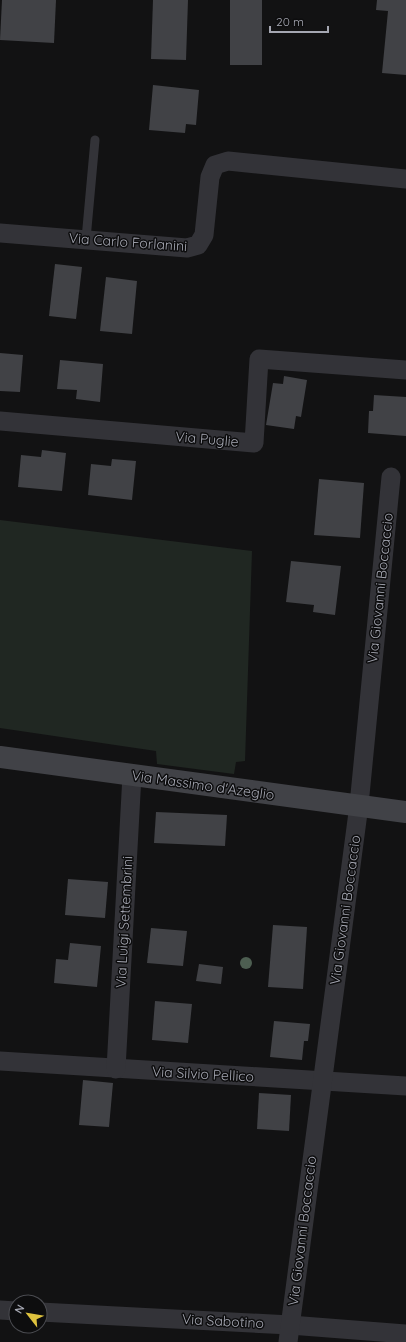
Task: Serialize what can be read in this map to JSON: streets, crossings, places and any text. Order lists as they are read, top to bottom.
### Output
{
  "streets": {
    "street": [
      "Via Carlo Forlanini",
      "Via Puglie",
      "Via Giovanni Boccaccio",
      "Via Massimo d'Azeglio",
      "Via Luigi Settembrini",
      "Via Silvio Pellico",
      "Via Sabotino"
    ]
  },
  "crossings": [
    ["Via Giovanni Boccaccio", "Via Massimo d'Azeglio"],
    ["Via Giovanni Boccaccio", "Via Silvio Pellico"],
    ["Via Giovanni Boccaccio", "Via Sabotino"],
    ["Via Massimo d'Azeglio", "Via Luigi Settembrini"],
    ["Via Luigi Settembrini", "Via Silvio Pellico"]
  ],
  "scale_bar": "20 m",
  "north": "top left"
}
